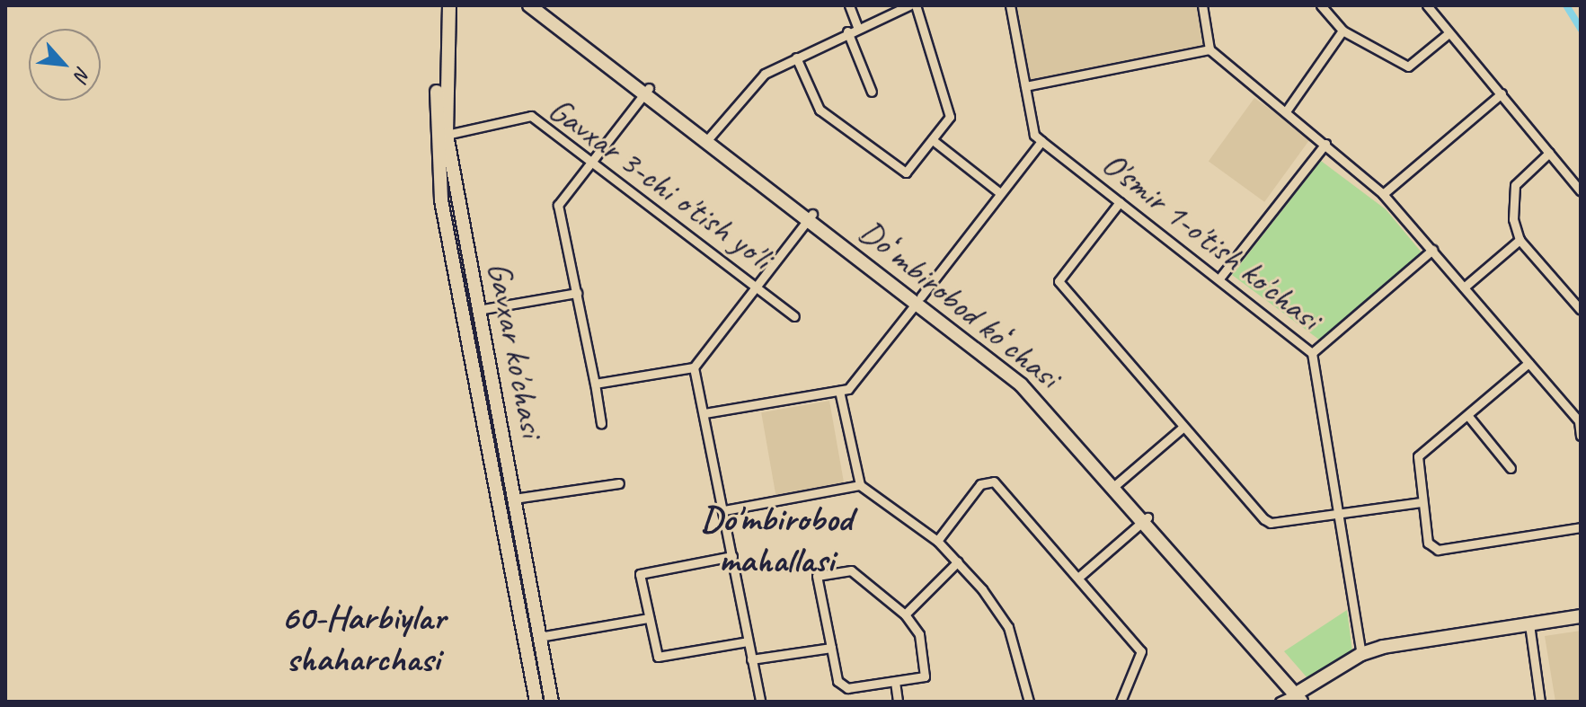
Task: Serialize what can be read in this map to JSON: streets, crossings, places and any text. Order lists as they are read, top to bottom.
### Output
{
  "streets": {
    "main road": ["Doʻmbirobod koʻchasi", "Gavxar ko'chasi"],
    "street": ["Gavxar 3-chi o'tish yo'li", "O'smir 1-o'tish ko'chasi"]
  },
  "crossings": [
    ["Gavxar 3-chi o'tish yo'li", "Gavxar ko'chasi"]
  ],
  "districts": ["Do'mbirobod mahallasi", "60-Harbiylar shaharchasi"],
  "north": "bottom right"
}
